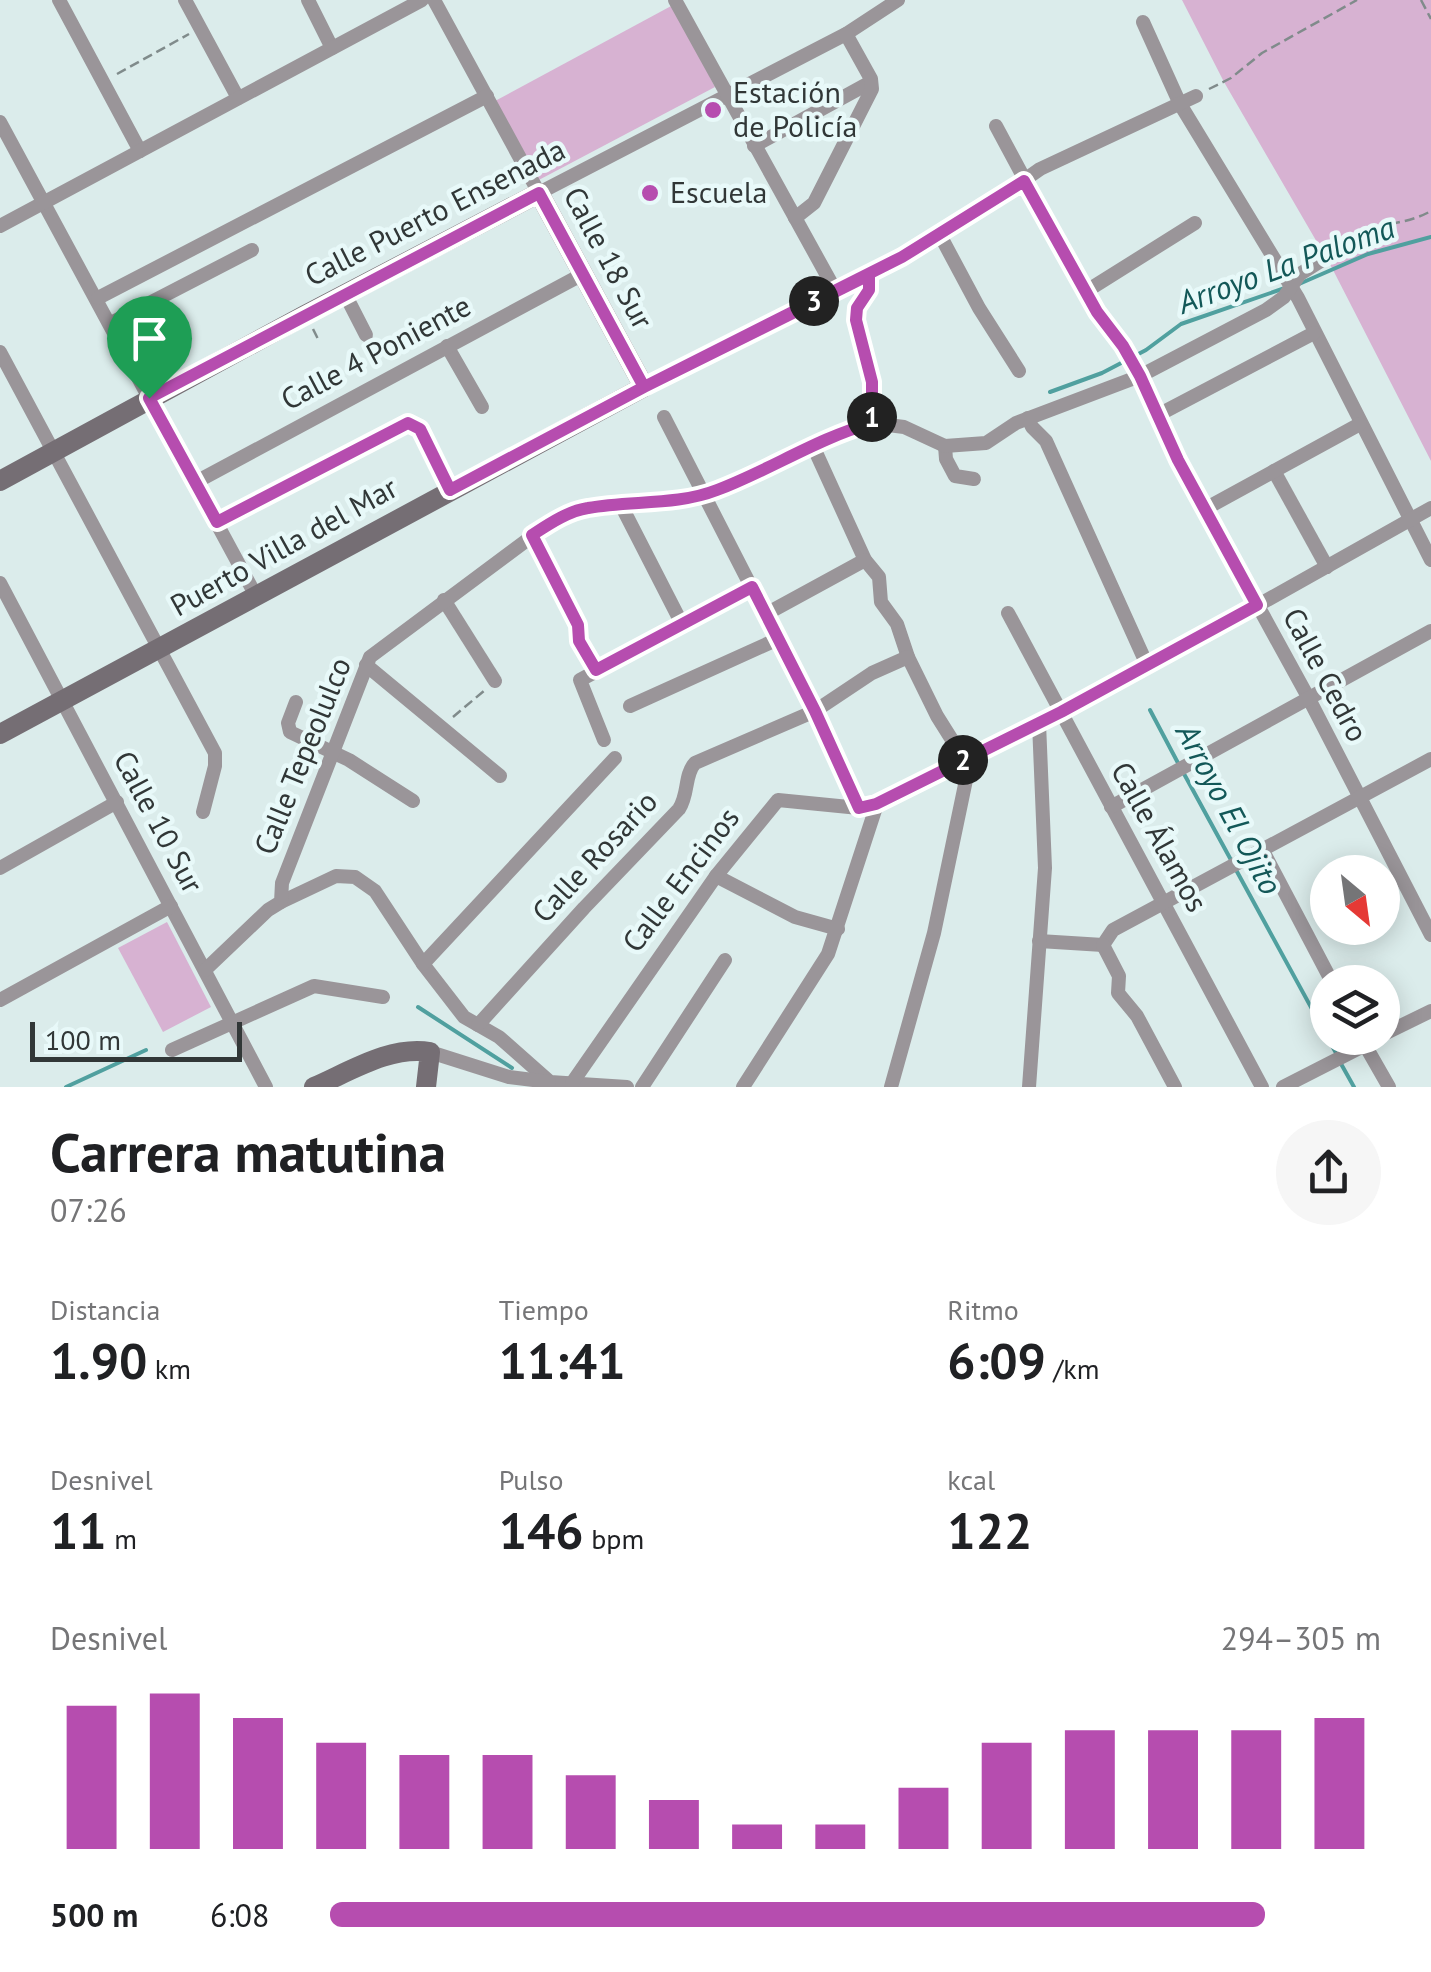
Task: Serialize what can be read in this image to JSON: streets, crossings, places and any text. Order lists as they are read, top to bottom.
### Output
{
  "streets": {
    "street": [
      "Calle Puerto Ensenada",
      "Calle 18 Sur",
      "Calle 4 Poniente",
      "Puerto Villa del Mar",
      "Calle Cedro",
      "Calle Tepeolulco",
      "Calle 10 Sur",
      "Calle Álamos",
      "Calle Rosario",
      "Calle Encinos"
    ]
  },
  "crossings": [
    ["Calle Puerto Ensenada", "Calle 18 Sur"],
    ["Calle 18 Sur", "Calle 4 Poniente"],
    ["Calle 18 Sur", "Puerto Villa del Mar"],
    ["Puerto Villa del Mar", "Calle Cedro"],
    ["Puerto Villa del Mar", "Calle 10 Sur"],
    ["Calle Cedro", "Calle Encinos"],
    ["Calle Tepeolulco", "Calle 10 Sur"],
    ["Calle Álamos", "Calle Encinos"]
  ],
  "water": ["Arroyo La Paloma", "Arroyo El Ojito"],
  "places": ["Estación de Policía", "Escuela"],
  "scale_bar": "100 m",
  "north": "bottom right",
  "page": {
    "pins": ["3", "1", "2"],
    "scale": "100 m",
    "heading": ["Carrera matutina", "07:26"],
    "stats": [
      ["Distancia", "1.90 km"],
      ["Tiempo", "11:41"],
      ["Ritmo", "6:09 /km"],
      ["Desnivel", "11 m"],
      ["Pulso", "146 bpm"],
      ["kcal", "122"]
    ],
    "chart": ["Desnivel", "294–305 m"],
    "list": [
      {
        "name": "500 m",
        "note": "6:08"
      }
    ]
  }
}
